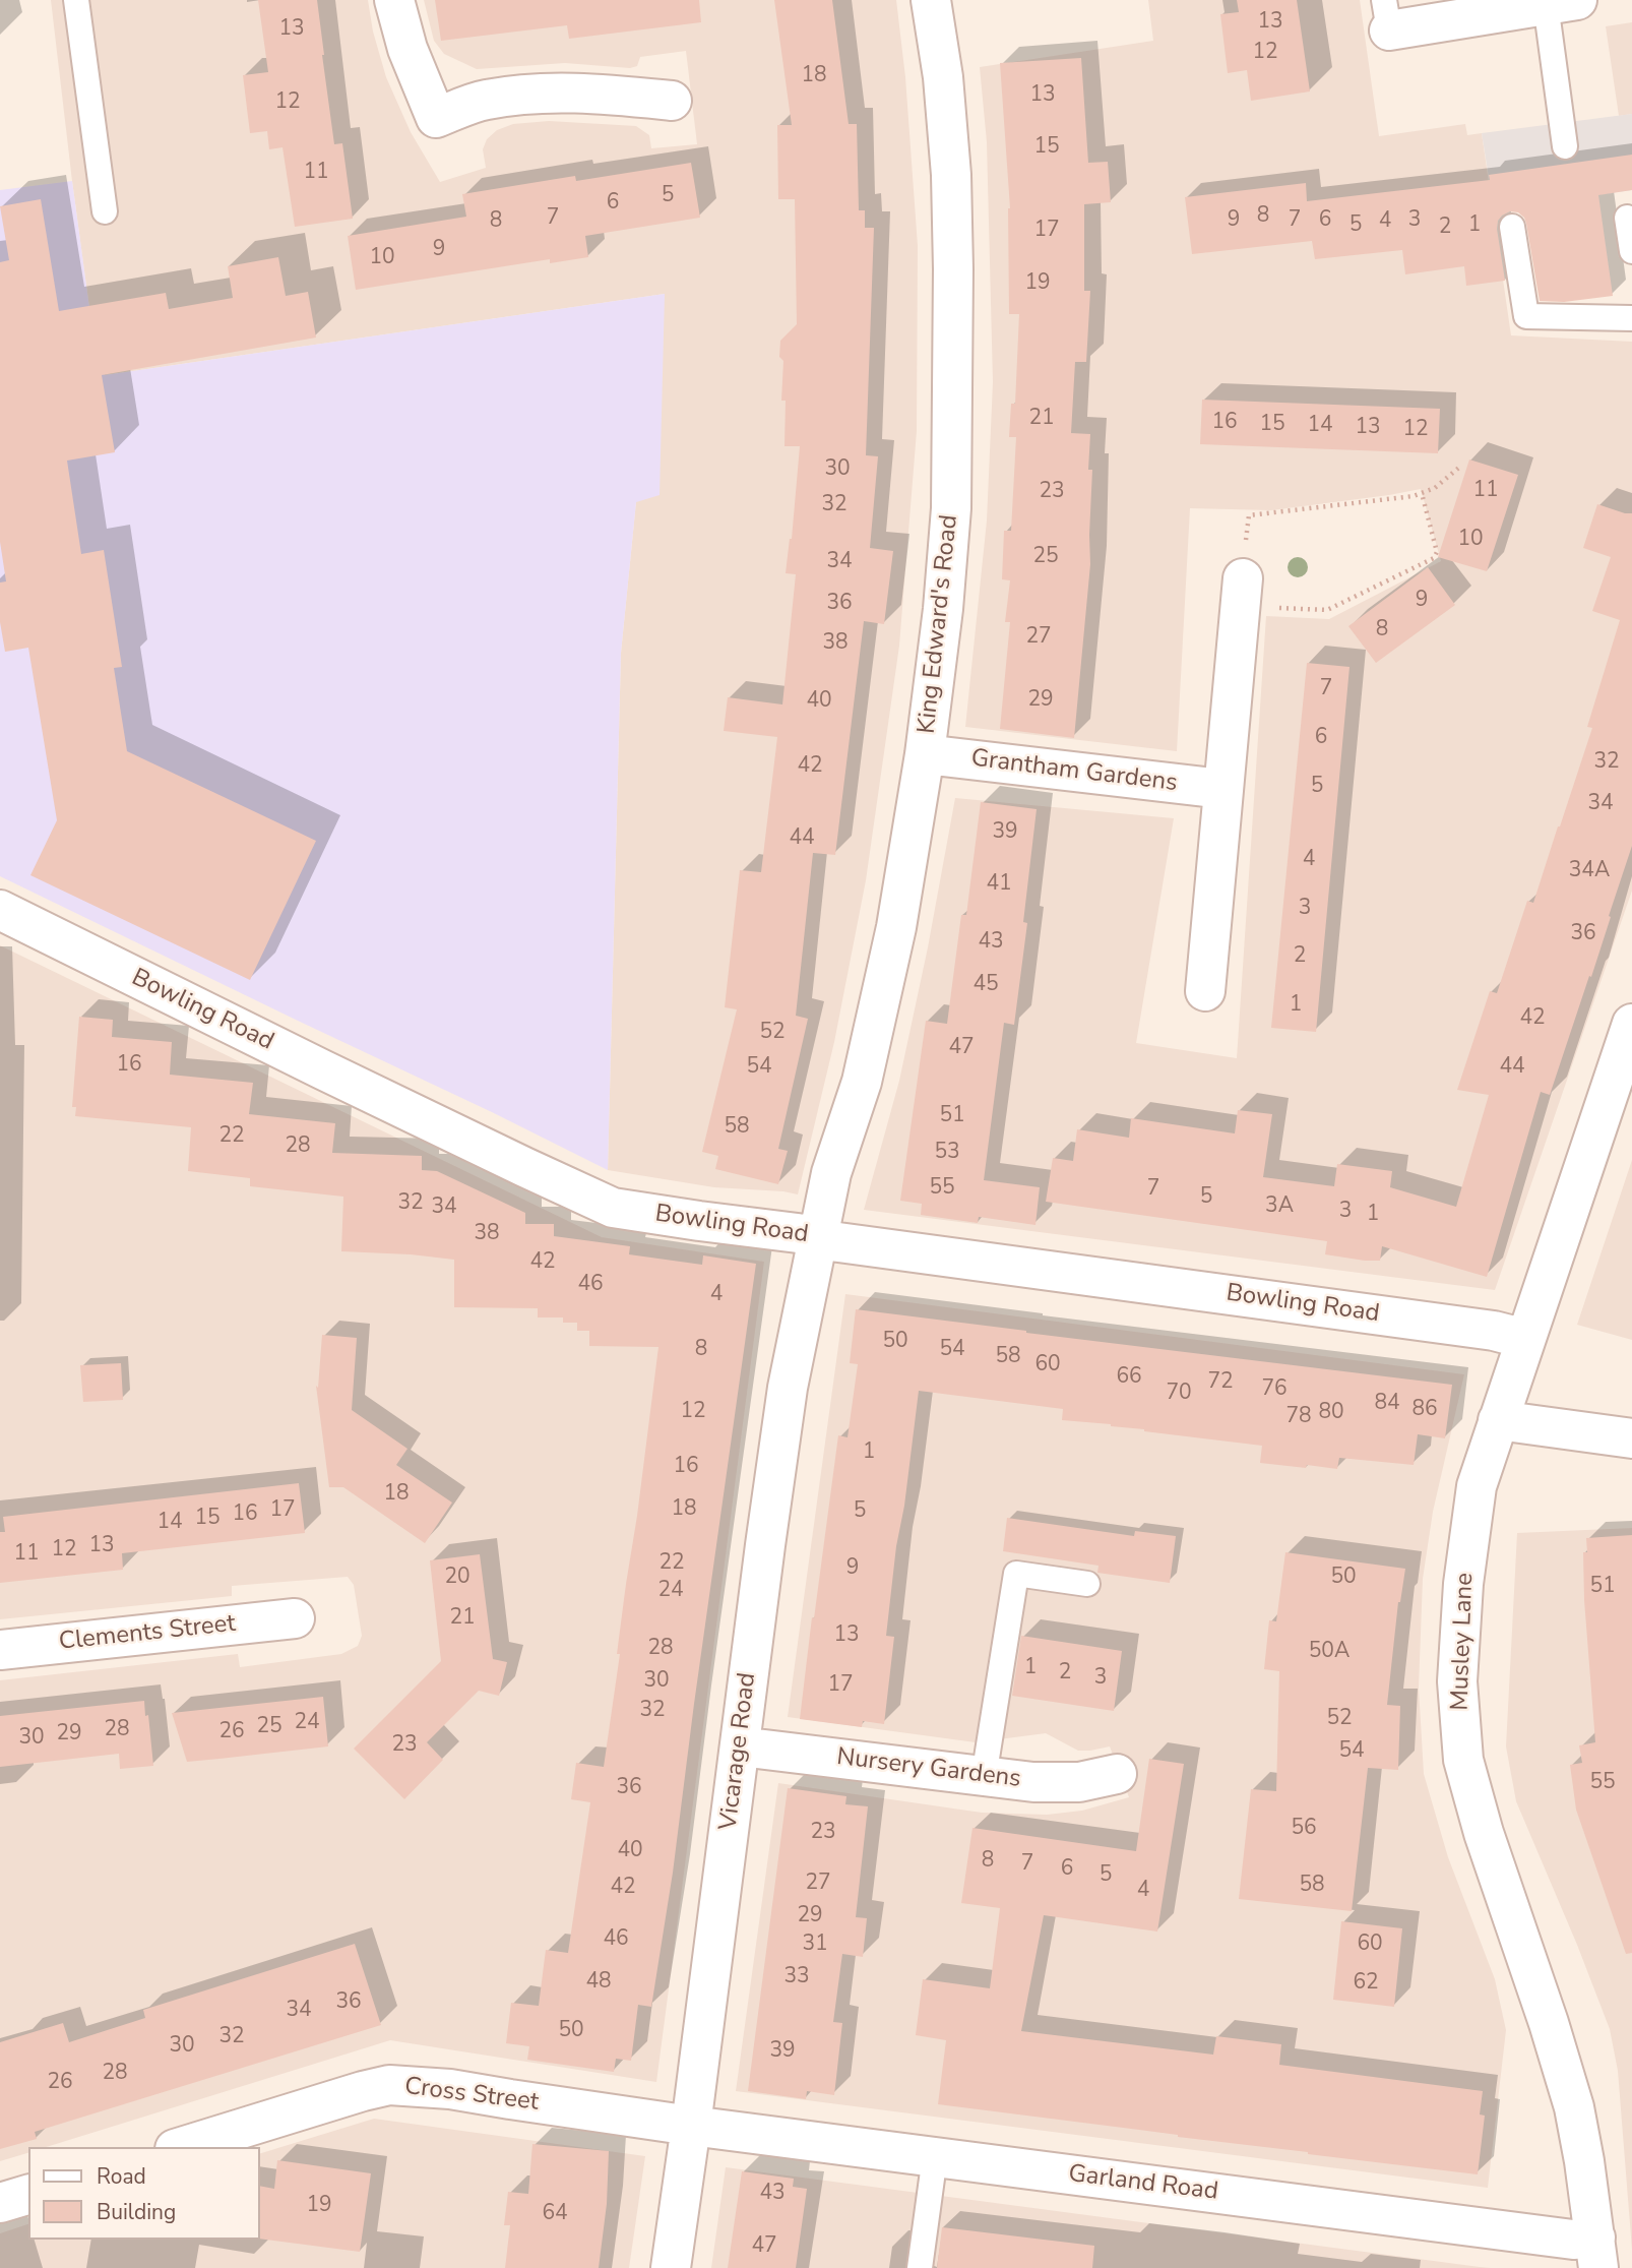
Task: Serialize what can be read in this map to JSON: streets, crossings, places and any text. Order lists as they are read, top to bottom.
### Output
{
  "streets": {
    "street": [
      "King Edward's Road",
      "Grantham Gardens",
      "Bowling Road",
      "Clements Street",
      "Musley Lane",
      "Vicarage Road",
      "Nursery Gardens",
      "Cross Street",
      "Garland Road"
    ]
  },
  "crossings": [
    ["King Edward's Road", "Grantham Gardens"],
    ["King Edward's Road", "Bowling Road"],
    ["King Edward's Road", "Vicarage Road"],
    ["Bowling Road", "Musley Lane"],
    ["Bowling Road", "Vicarage Road"],
    ["Musley Lane", "Garland Road"],
    ["Vicarage Road", "Nursery Gardens"],
    ["Vicarage Road", "Cross Street"],
    ["Vicarage Road", "Garland Road"],
    ["Cross Street", "Garland Road"]
  ],
  "house_numbers": [
    "13",
    "13",
    "12",
    "18",
    "13",
    "12",
    "15",
    "11",
    "5",
    "6",
    "8",
    "7",
    "9",
    "7",
    "6",
    "3",
    "8",
    "4",
    "5",
    "1",
    "2",
    "17",
    "9",
    "10",
    "19",
    "21",
    "16",
    "15",
    "14",
    "13",
    "12",
    "30",
    "11",
    "23",
    "32",
    "10",
    "25",
    "34",
    "9",
    "36",
    "8",
    "27",
    "38",
    "7",
    "29",
    "40",
    "6",
    "32",
    "42",
    "5",
    "34",
    "39",
    "44",
    "4",
    "34A",
    "41",
    "3",
    "36",
    "43",
    "2",
    "45",
    "1",
    "42",
    "52",
    "47",
    "16",
    "54",
    "44",
    "51",
    "58",
    "22",
    "28",
    "53",
    "55",
    "7",
    "5",
    "32",
    "3A",
    "34",
    "3",
    "1",
    "38",
    "42",
    "46",
    "4",
    "50",
    "8",
    "54",
    "58",
    "60",
    "66",
    "72",
    "76",
    "70",
    "84",
    "86",
    "12",
    "80",
    "78",
    "1",
    "16",
    "18",
    "18",
    "17",
    "5",
    "16",
    "15",
    "14",
    "13",
    "12",
    "11",
    "22",
    "9",
    "20",
    "50",
    "51",
    "24",
    "21",
    "13",
    "28",
    "50A",
    "1",
    "2",
    "3",
    "30",
    "17",
    "32",
    "52",
    "24",
    "25",
    "28",
    "26",
    "29",
    "30",
    "23",
    "54",
    "55",
    "36",
    "56",
    "23",
    "40",
    "8",
    "7",
    "6",
    "5",
    "27",
    "58",
    "42",
    "4",
    "29",
    "46",
    "31",
    "60",
    "33",
    "48",
    "62",
    "36",
    "34",
    "50",
    "32",
    "30",
    "39",
    "28",
    "26",
    "43",
    "19",
    "64",
    "47"
  ],
  "legend": ["Road", "Building"]
}
